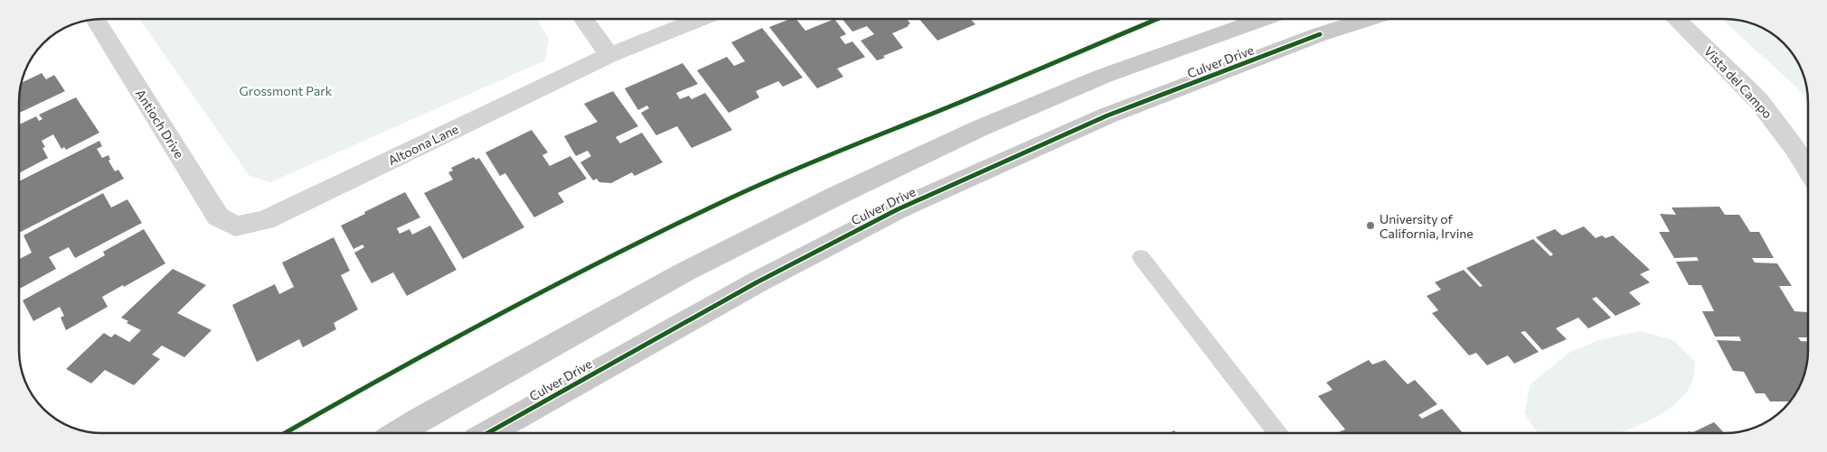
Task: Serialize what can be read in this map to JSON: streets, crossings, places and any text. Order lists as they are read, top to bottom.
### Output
{
  "streets": {
    "main road": ["Culver Drive"],
    "street": ["Vista del Campo", "Antioch Drive", "Altoona Lane"]
  },
  "crossings": [
    ["Antioch Drive", "Altoona Lane"]
  ],
  "parks": ["Grossmont Park"],
  "places": ["University of California, Irvine"]
}
